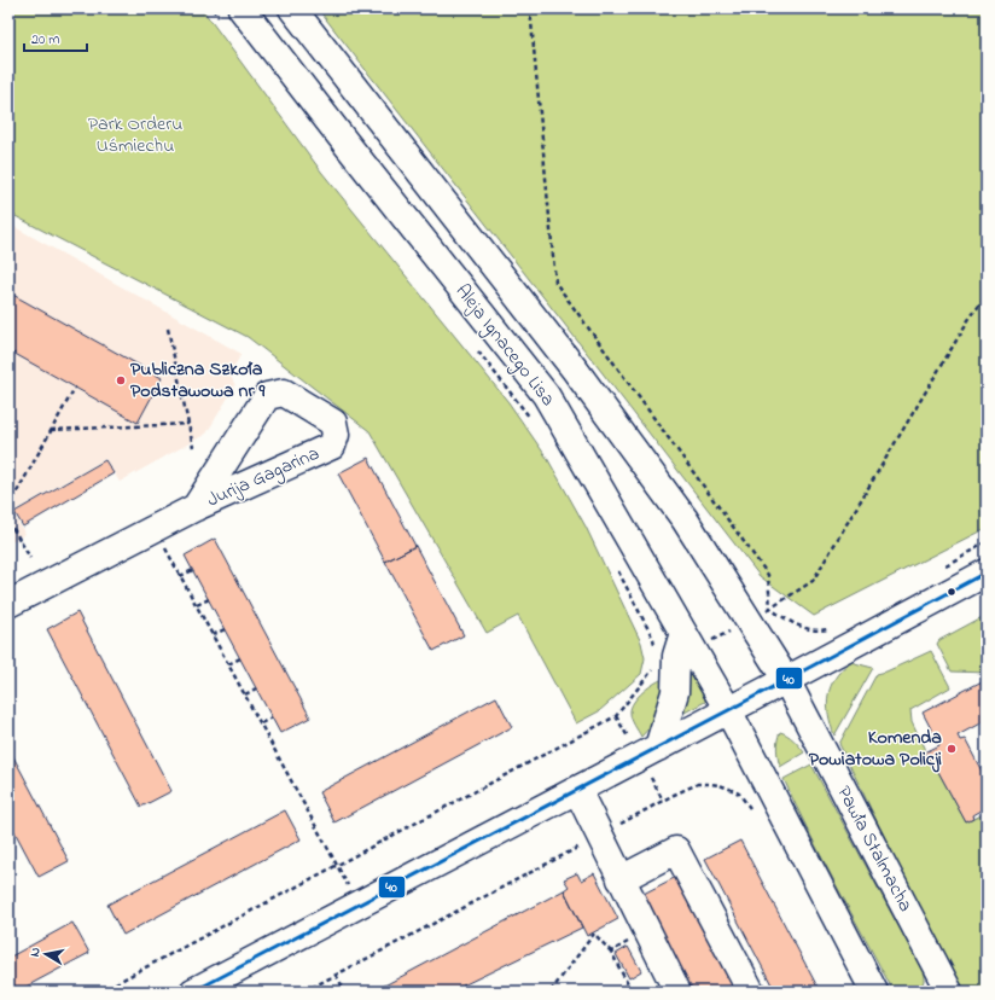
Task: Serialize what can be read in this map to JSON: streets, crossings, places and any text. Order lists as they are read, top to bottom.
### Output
{
  "streets": {
    "street": ["Aleja Ignacego Lisa", "Jurija Gagarina", "Pawła Stalmacha"]
  },
  "crossings": [
    ["Aleja Ignacego Lisa", "Pawła Stalmacha"]
  ],
  "parks": ["Park Orderu Uśmiechu"],
  "places": ["Publiczna Szkoła Podstawowa nr 9", "Komenda Powiatowa Policji"],
  "lines": ["transit line 40"],
  "scale_bar": "20 m",
  "north": "left"
}
